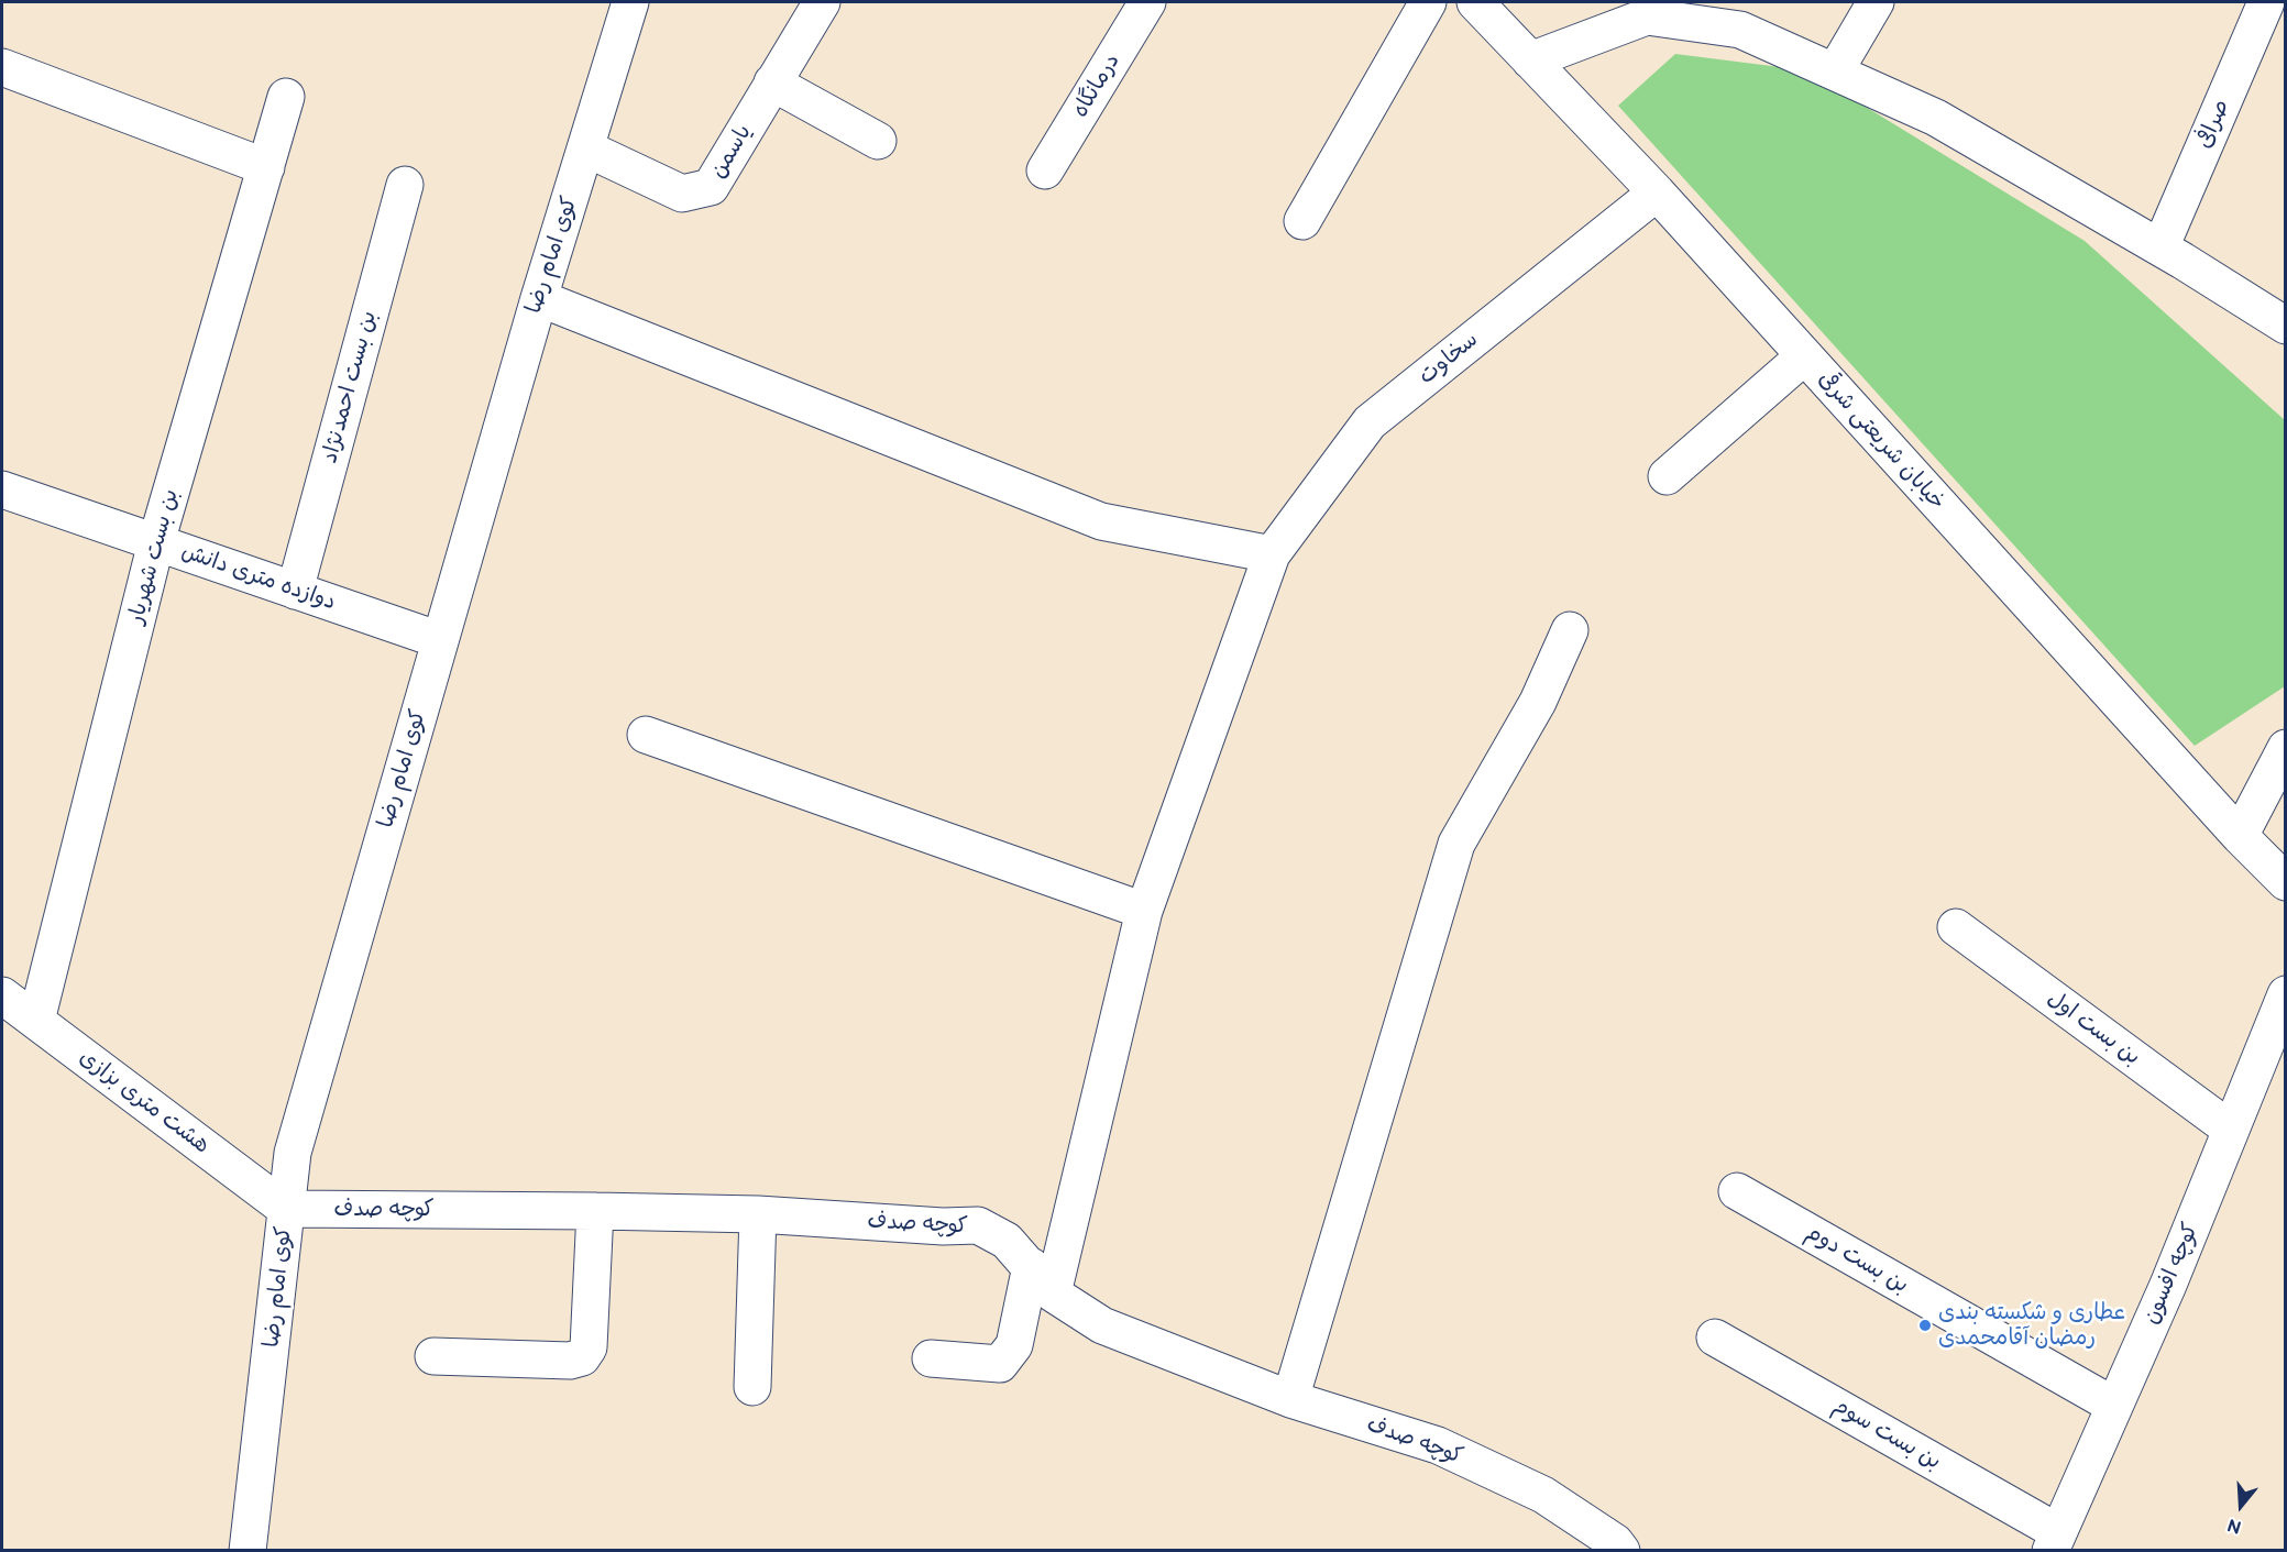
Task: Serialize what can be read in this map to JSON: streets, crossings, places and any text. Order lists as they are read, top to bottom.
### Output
{
  "streets": {
    "street": [
      "درمانگاه",
      "صرافی",
      "یاسمن",
      "کوی امام رضا",
      "سخاوت",
      "بن بست احمدنژاد",
      "خیابان شریعتی شرقی",
      "بن بست شهریار",
      "دوازده متری دانش",
      "بن بست اول",
      "هشت متری بزازی",
      "کوچه صدف",
      "بن بست دوم",
      "كوچه افسون",
      "بن بست سوم"
    ]
  },
  "crossings": [
    ["یاسمن", "کوی امام رضا"],
    ["کوی امام رضا", "دوازده متری دانش"],
    ["کوی امام رضا", "هشت متری بزازی"],
    ["کوی امام رضا", "کوچه صدف"],
    ["سخاوت", "خیابان شریعتی شرقی"],
    ["سخاوت", "کوچه صدف"],
    ["بن بست احمدنژاد", "دوازده متری دانش"],
    ["بن بست شهریار", "دوازده متری دانش"],
    ["بن بست شهریار", "هشت متری بزازی"],
    ["بن بست اول", "كوچه افسون"],
    ["هشت متری بزازی", "کوچه صدف"],
    ["بن بست دوم", "كوچه افسون"],
    ["كوچه افسون", "بن بست سوم"]
  ],
  "places": ["عطاری و شکسته بندی رمضان آقامحمدی"],
  "north": "bottom"
}
